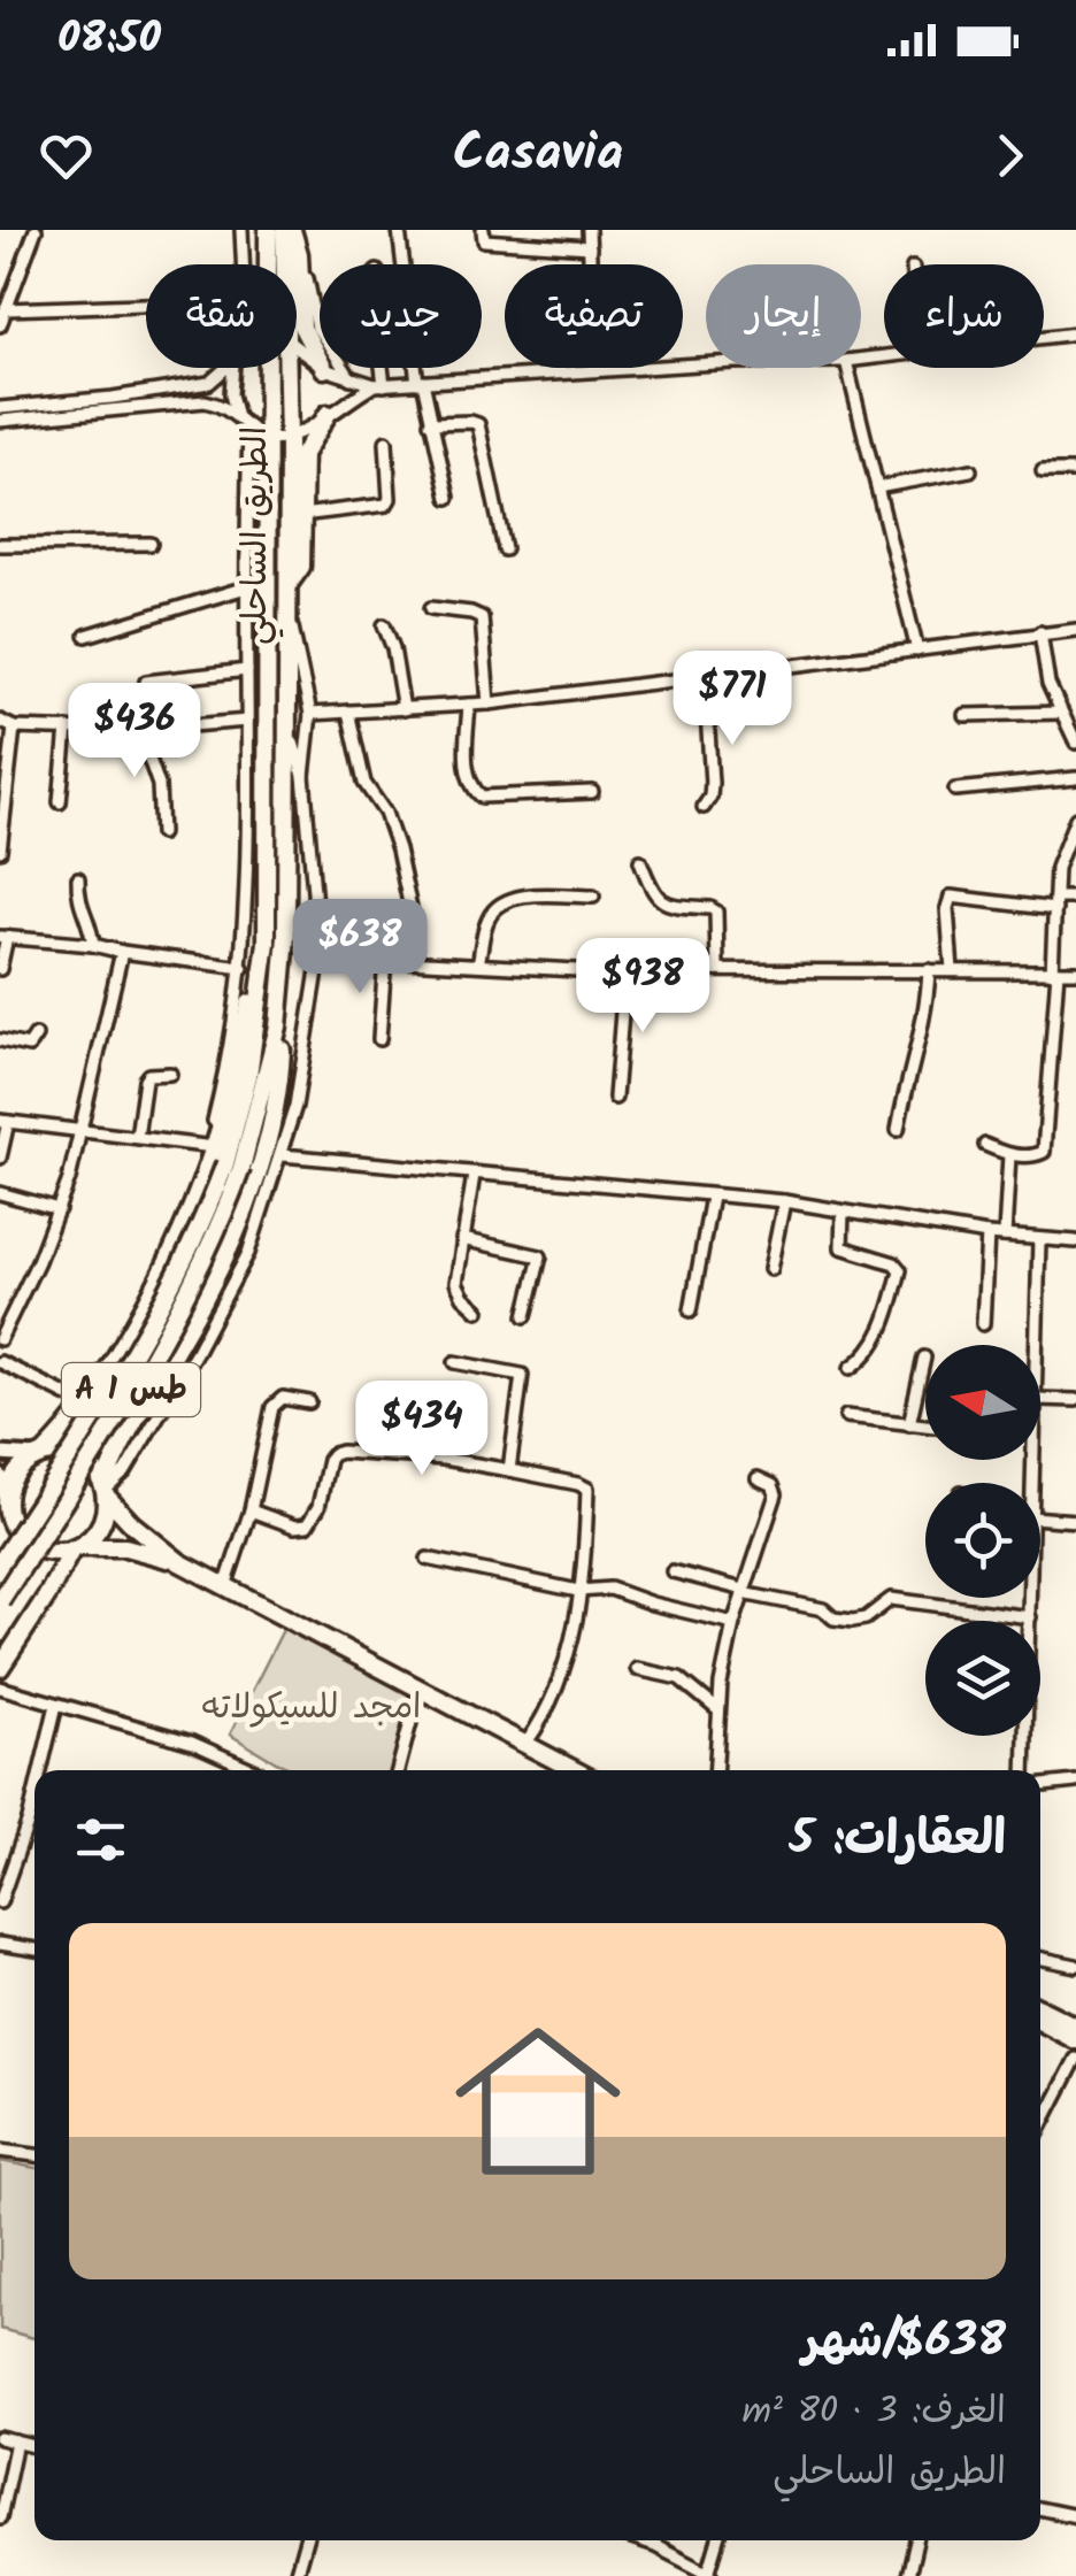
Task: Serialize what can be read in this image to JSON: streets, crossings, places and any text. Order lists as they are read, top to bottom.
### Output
{
  "streets": {
    "highway": ["الطريق الساحلي", "A 1 طس"]
  },
  "parks": ["امجد للسيكولاته"],
  "north": "left",
  "page": {
    "status": "08:50",
    "header": "Casavia",
    "chip": [
      "شراء",
      "إيجار",
      "تصفية",
      "جديد",
      "شقة"
    ],
    "price": [
      "$771",
      "$436",
      "$638",
      "$938",
      "$434"
    ],
    "heading": "العقارات: 5",
    "list": [
      {
        "name": "$638/شهر",
        "note": "الغرف: 3 · 80 m² · الطريق الساحلي"
      }
    ]
  }
}
